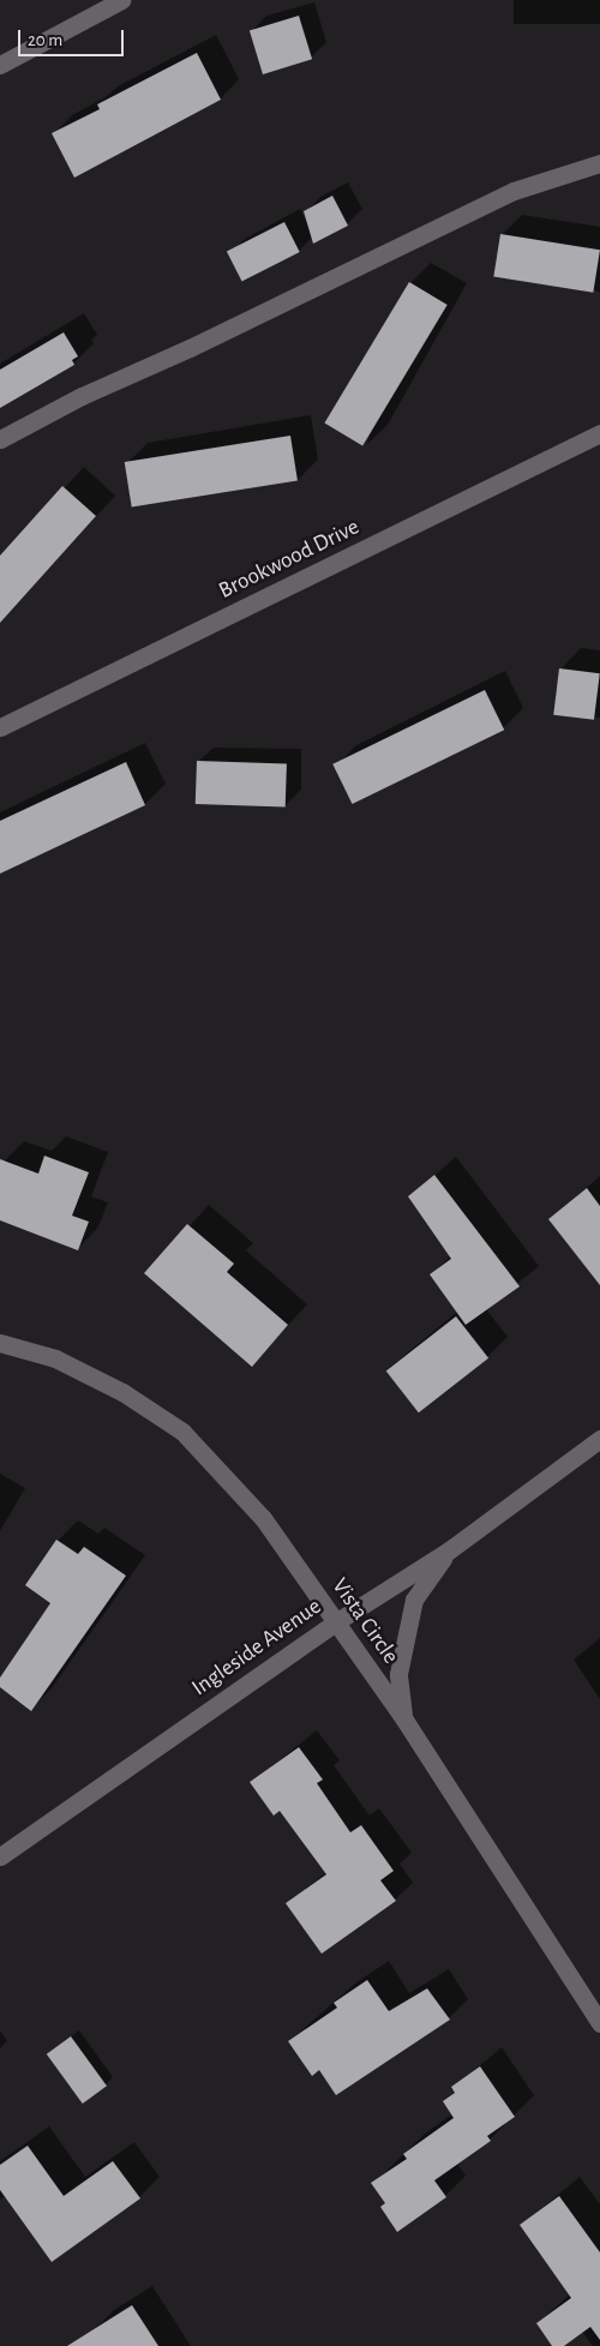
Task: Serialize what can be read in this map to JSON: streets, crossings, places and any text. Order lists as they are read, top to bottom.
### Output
{
  "streets": {
    "street": ["Brookwood Drive", "Vista Circle", "Ingleside Avenue"]
  },
  "crossings": [
    ["Vista Circle", "Ingleside Avenue"]
  ],
  "scale_bar": "20 m"
}
